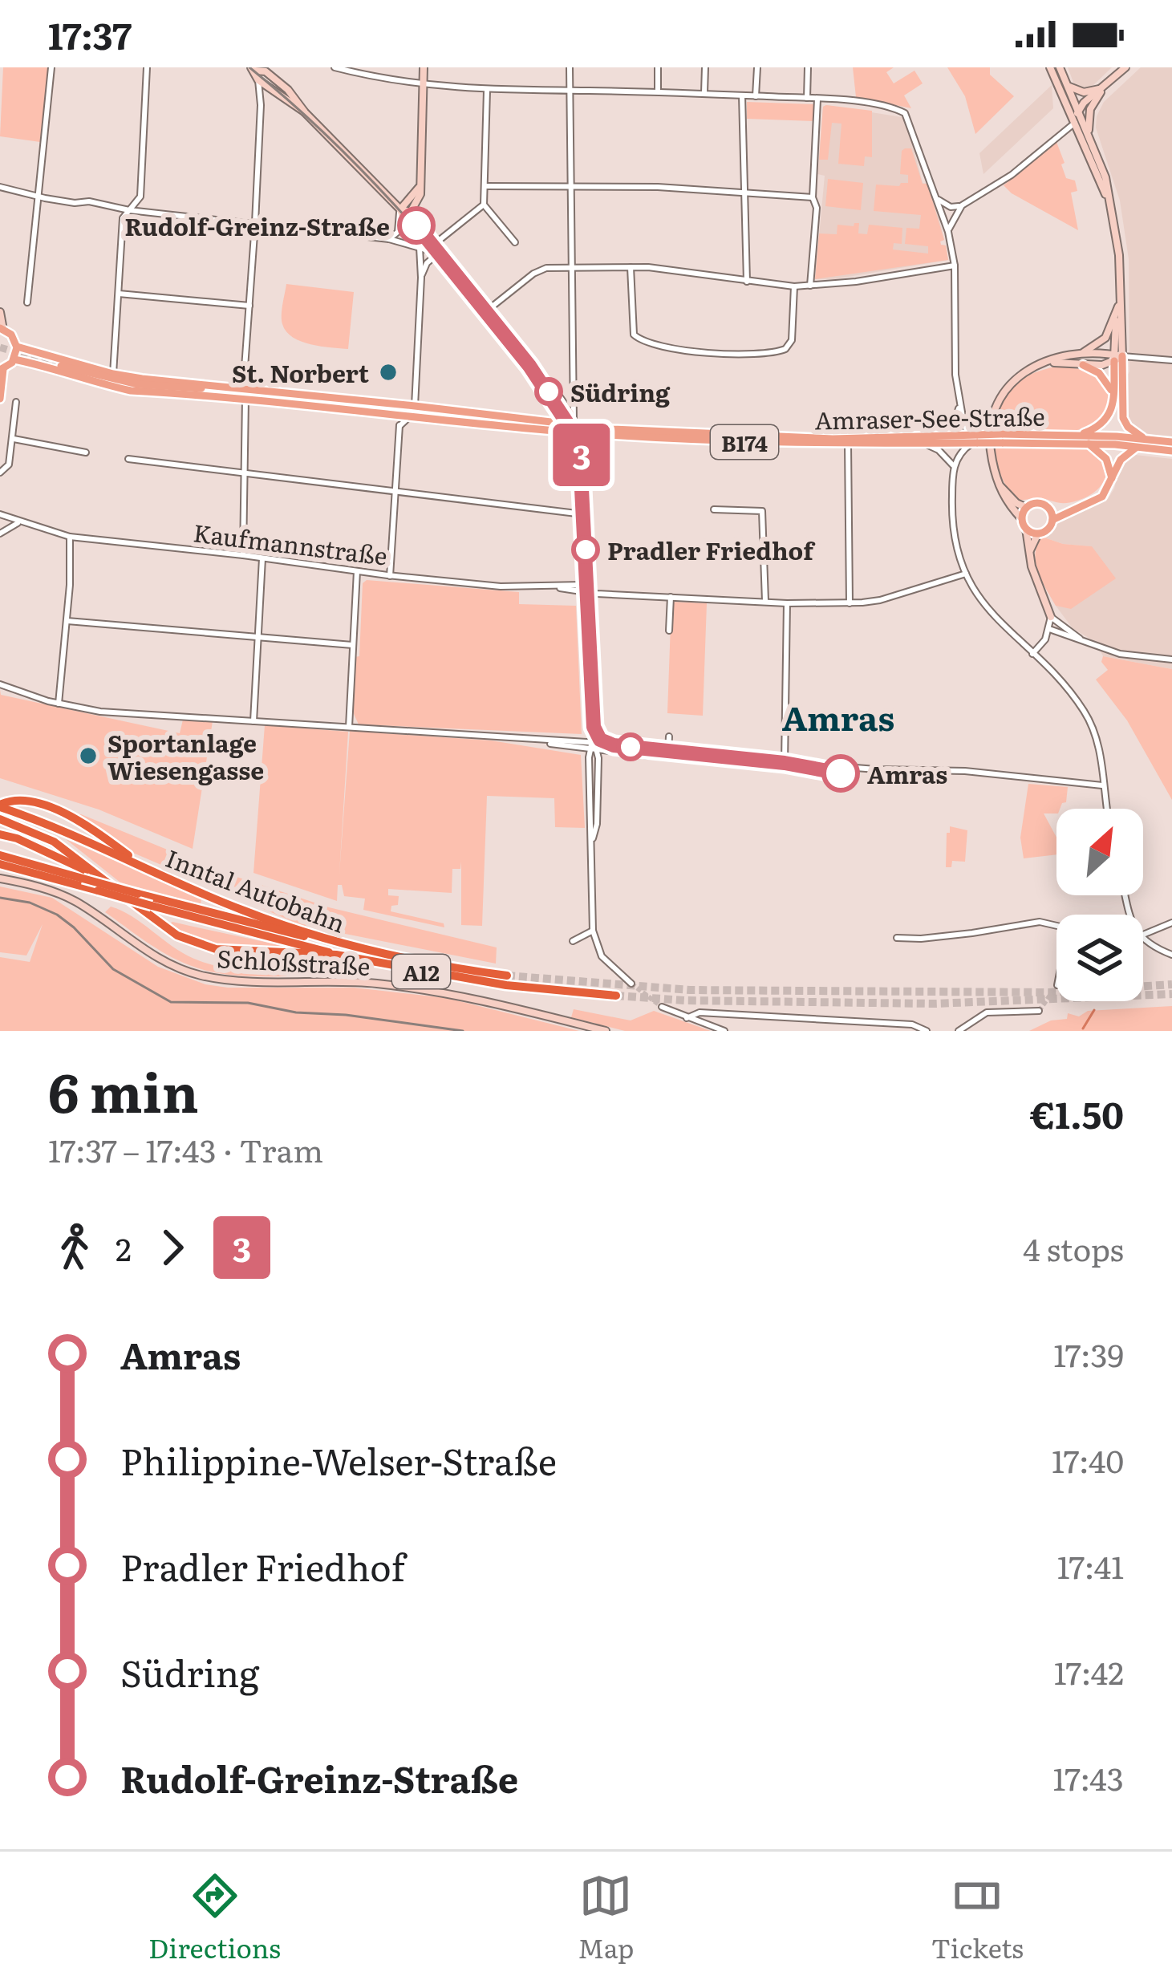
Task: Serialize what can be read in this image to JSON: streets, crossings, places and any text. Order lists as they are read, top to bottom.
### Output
{
  "streets": {
    "highway": ["Inntal Autobahn", "A12"],
    "main road": ["Amraser-See-Straße", "B174", "Schloßstraße"],
    "street": ["Kaufmannstraße"]
  },
  "crossings": [
    ["Amraser-See-Straße", "B174"]
  ],
  "districts": ["Amras"],
  "places": [
    "Rudolf-Greinz-Straße",
    "St. Norbert",
    "Südring",
    "Pradler Friedhof",
    "Sportanlage Wiesengasse",
    "Amras"
  ],
  "lines": ["tram line 3"],
  "north": "top right",
  "page": {
    "status": "17:37",
    "on_map": "3",
    "heading": ["6 min", "17:37 – 17:43 · Tram", "€1.50"],
    "legs": ["2", "3", "4 stops"],
    "list": [
      {
        "name": "Amras",
        "value": "17:39"
      },
      {
        "name": "Philippine-Welser-Straße",
        "value": "17:40"
      },
      {
        "name": "Pradler Friedhof",
        "value": "17:41"
      },
      {
        "name": "Südring",
        "value": "17:42"
      },
      {
        "name": "Rudolf-Greinz-Straße",
        "value": "17:43"
      }
    ],
    "tabs": ["Directions", "Map", "Tickets"]
  }
}
